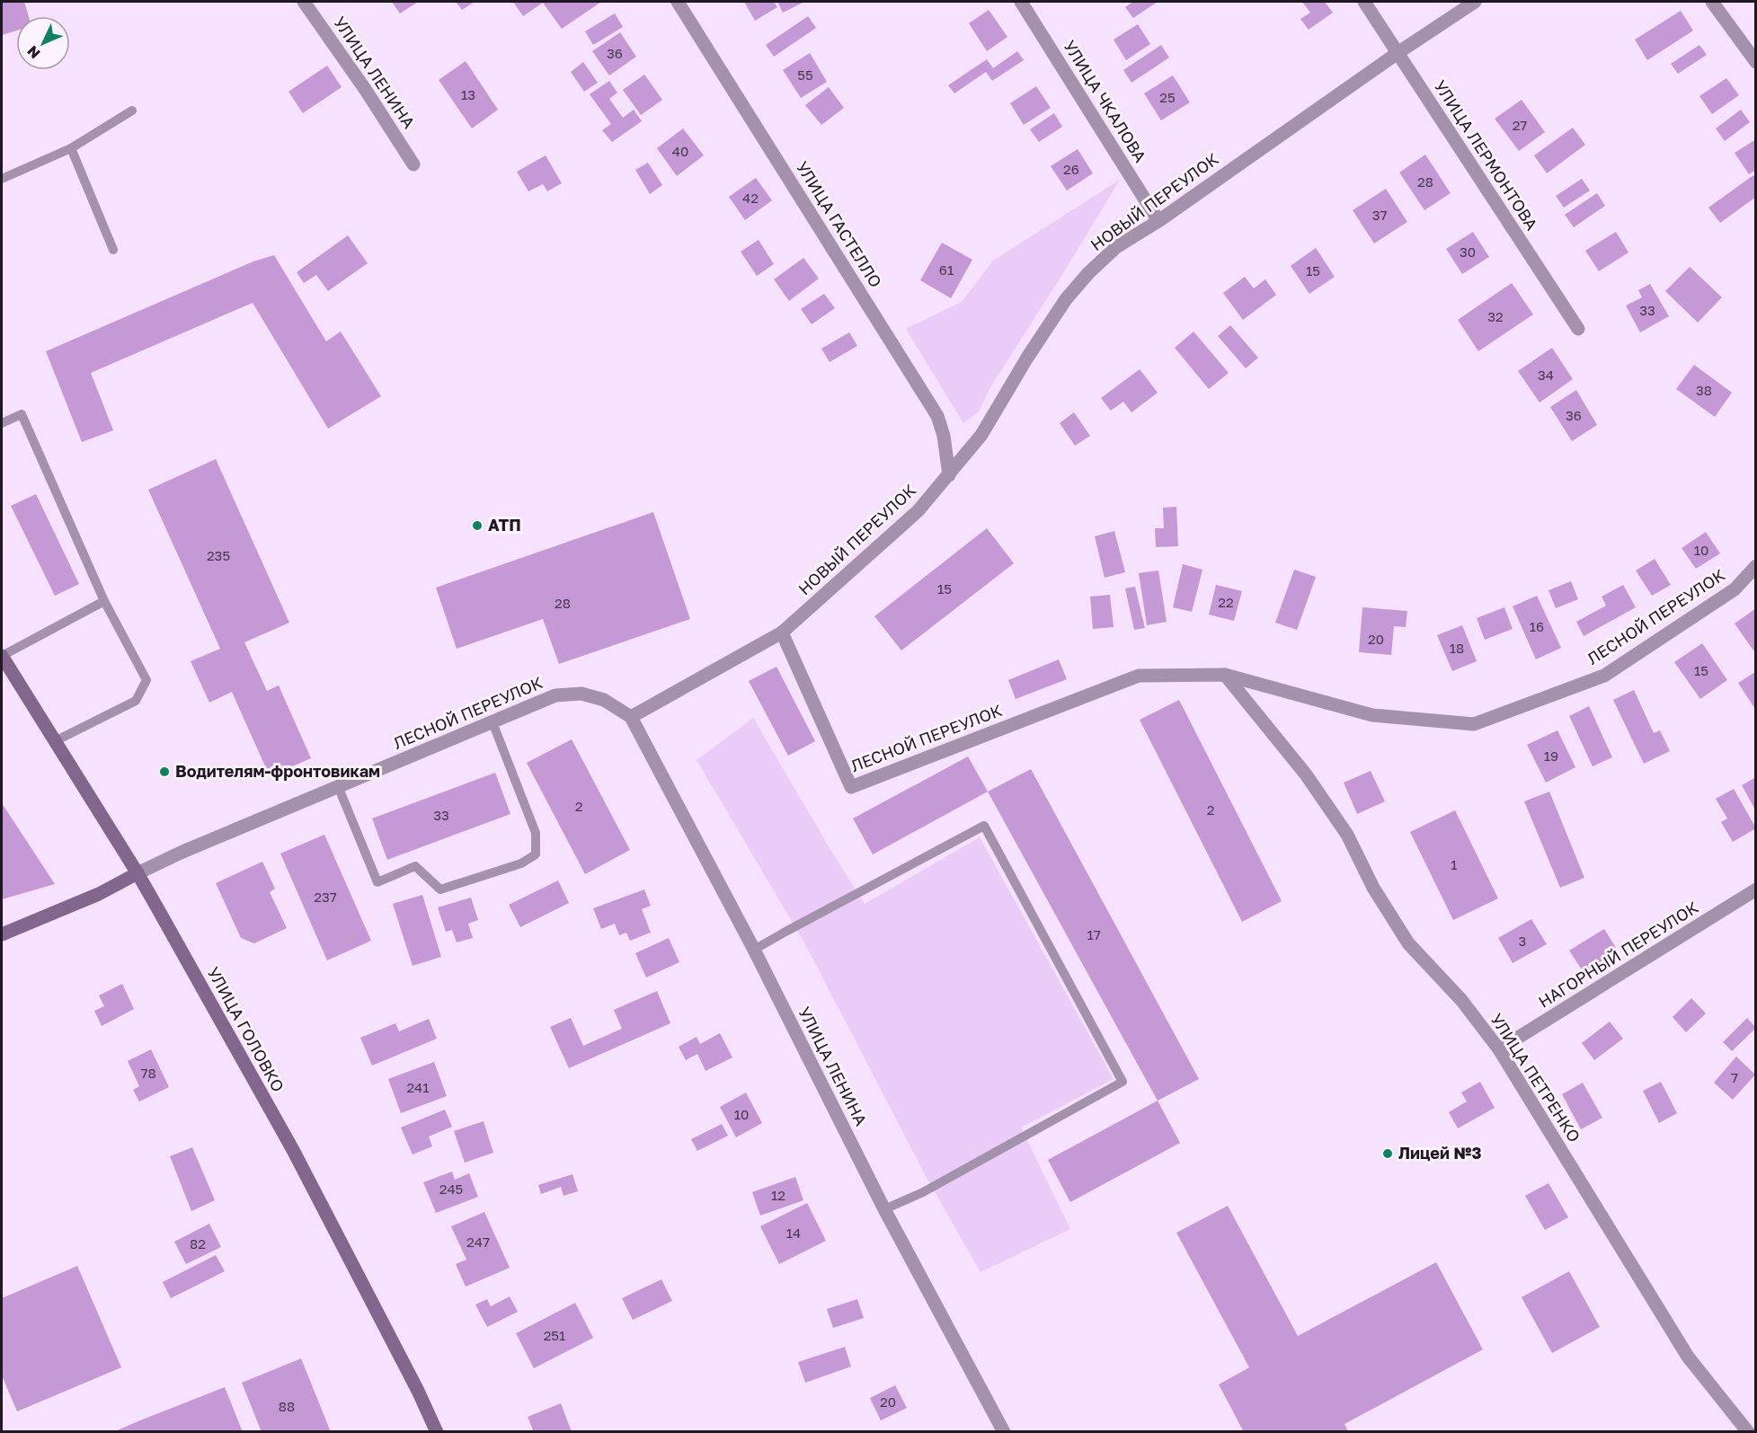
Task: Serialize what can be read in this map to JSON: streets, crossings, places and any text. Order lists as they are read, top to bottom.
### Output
{
  "streets": {
    "main road": ["ЛЕСНОЙ ПЕРЕУЛОК", "УЛИЦА ГОЛОВКО"],
    "street": [
      "УЛИЦА ЛЕНИНА",
      "УЛИЦА ЧКАЛОВА",
      "УЛИЦА ЛЕРМОНТОВА",
      "НОВЫЙ ПЕРЕУЛОК",
      "УЛИЦА ГАСТЕЛЛО",
      "НАГОРНЫЙ ПЕРЕУЛОК",
      "УЛИЦА ПЕТРЕНКО"
    ]
  },
  "crossings": [
    ["УЛИЦА ЛЕНИНА", "ЛЕСНОЙ ПЕРЕУЛОК"],
    ["УЛИЦА ЧКАЛОВА", "НОВЫЙ ПЕРЕУЛОК"],
    ["УЛИЦА ЛЕРМОНТОВА", "НОВЫЙ ПЕРЕУЛОК"],
    ["НОВЫЙ ПЕРЕУЛОК", "УЛИЦА ГАСТЕЛЛО"],
    ["НОВЫЙ ПЕРЕУЛОК", "ЛЕСНОЙ ПЕРЕУЛОК"],
    ["ЛЕСНОЙ ПЕРЕУЛОК", "УЛИЦА ГОЛОВКО"],
    ["ЛЕСНОЙ ПЕРЕУЛОК", "УЛИЦА ПЕТРЕНКО"],
    ["НАГОРНЫЙ ПЕРЕУЛОК", "УЛИЦА ПЕТРЕНКО"]
  ],
  "places": ["АТП", "Водителям-фронтовикам", "Лицей №3"],
  "house_numbers": [
    "36",
    "55",
    "13",
    "25",
    "27",
    "40",
    "26",
    "28",
    "42",
    "37",
    "30",
    "61",
    "15",
    "33",
    "32",
    "34",
    "38",
    "36",
    "10",
    "235",
    "15",
    "22",
    "28",
    "16",
    "20",
    "18",
    "15",
    "19",
    "2",
    "2",
    "33",
    "1",
    "237",
    "17",
    "3",
    "78",
    "7",
    "241",
    "10",
    "245",
    "12",
    "14",
    "247",
    "82",
    "251",
    "20",
    "88"
  ],
  "north": "bottom left"
}
